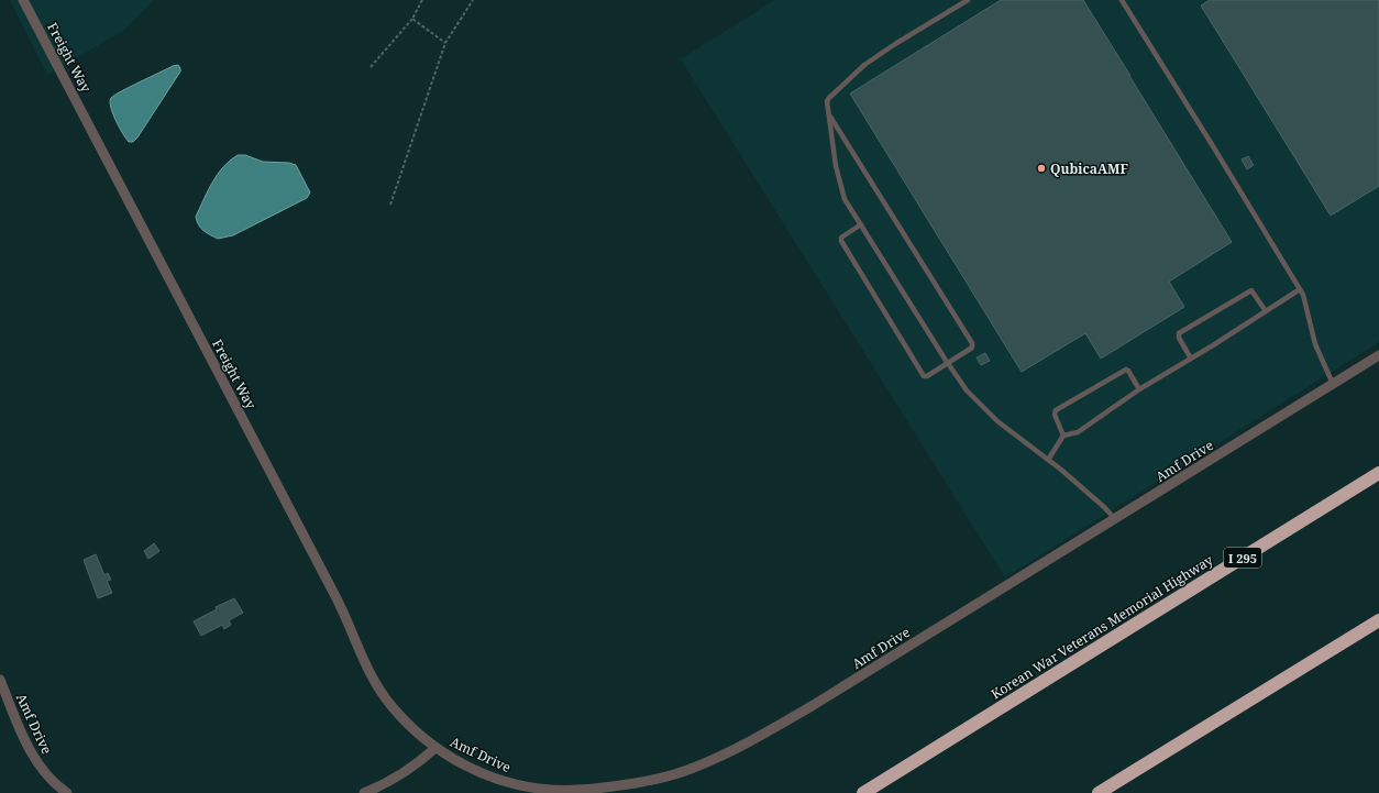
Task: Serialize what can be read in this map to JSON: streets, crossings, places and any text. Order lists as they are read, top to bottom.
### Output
{
  "streets": {
    "highway": ["I 295", "Korean War Veterans Memorial Highway"],
    "street": ["Freight Way", "Amf Drive"]
  },
  "crossings": [
    ["Freight Way", "Amf Drive"]
  ],
  "places": ["QubicaAMF"]
}
